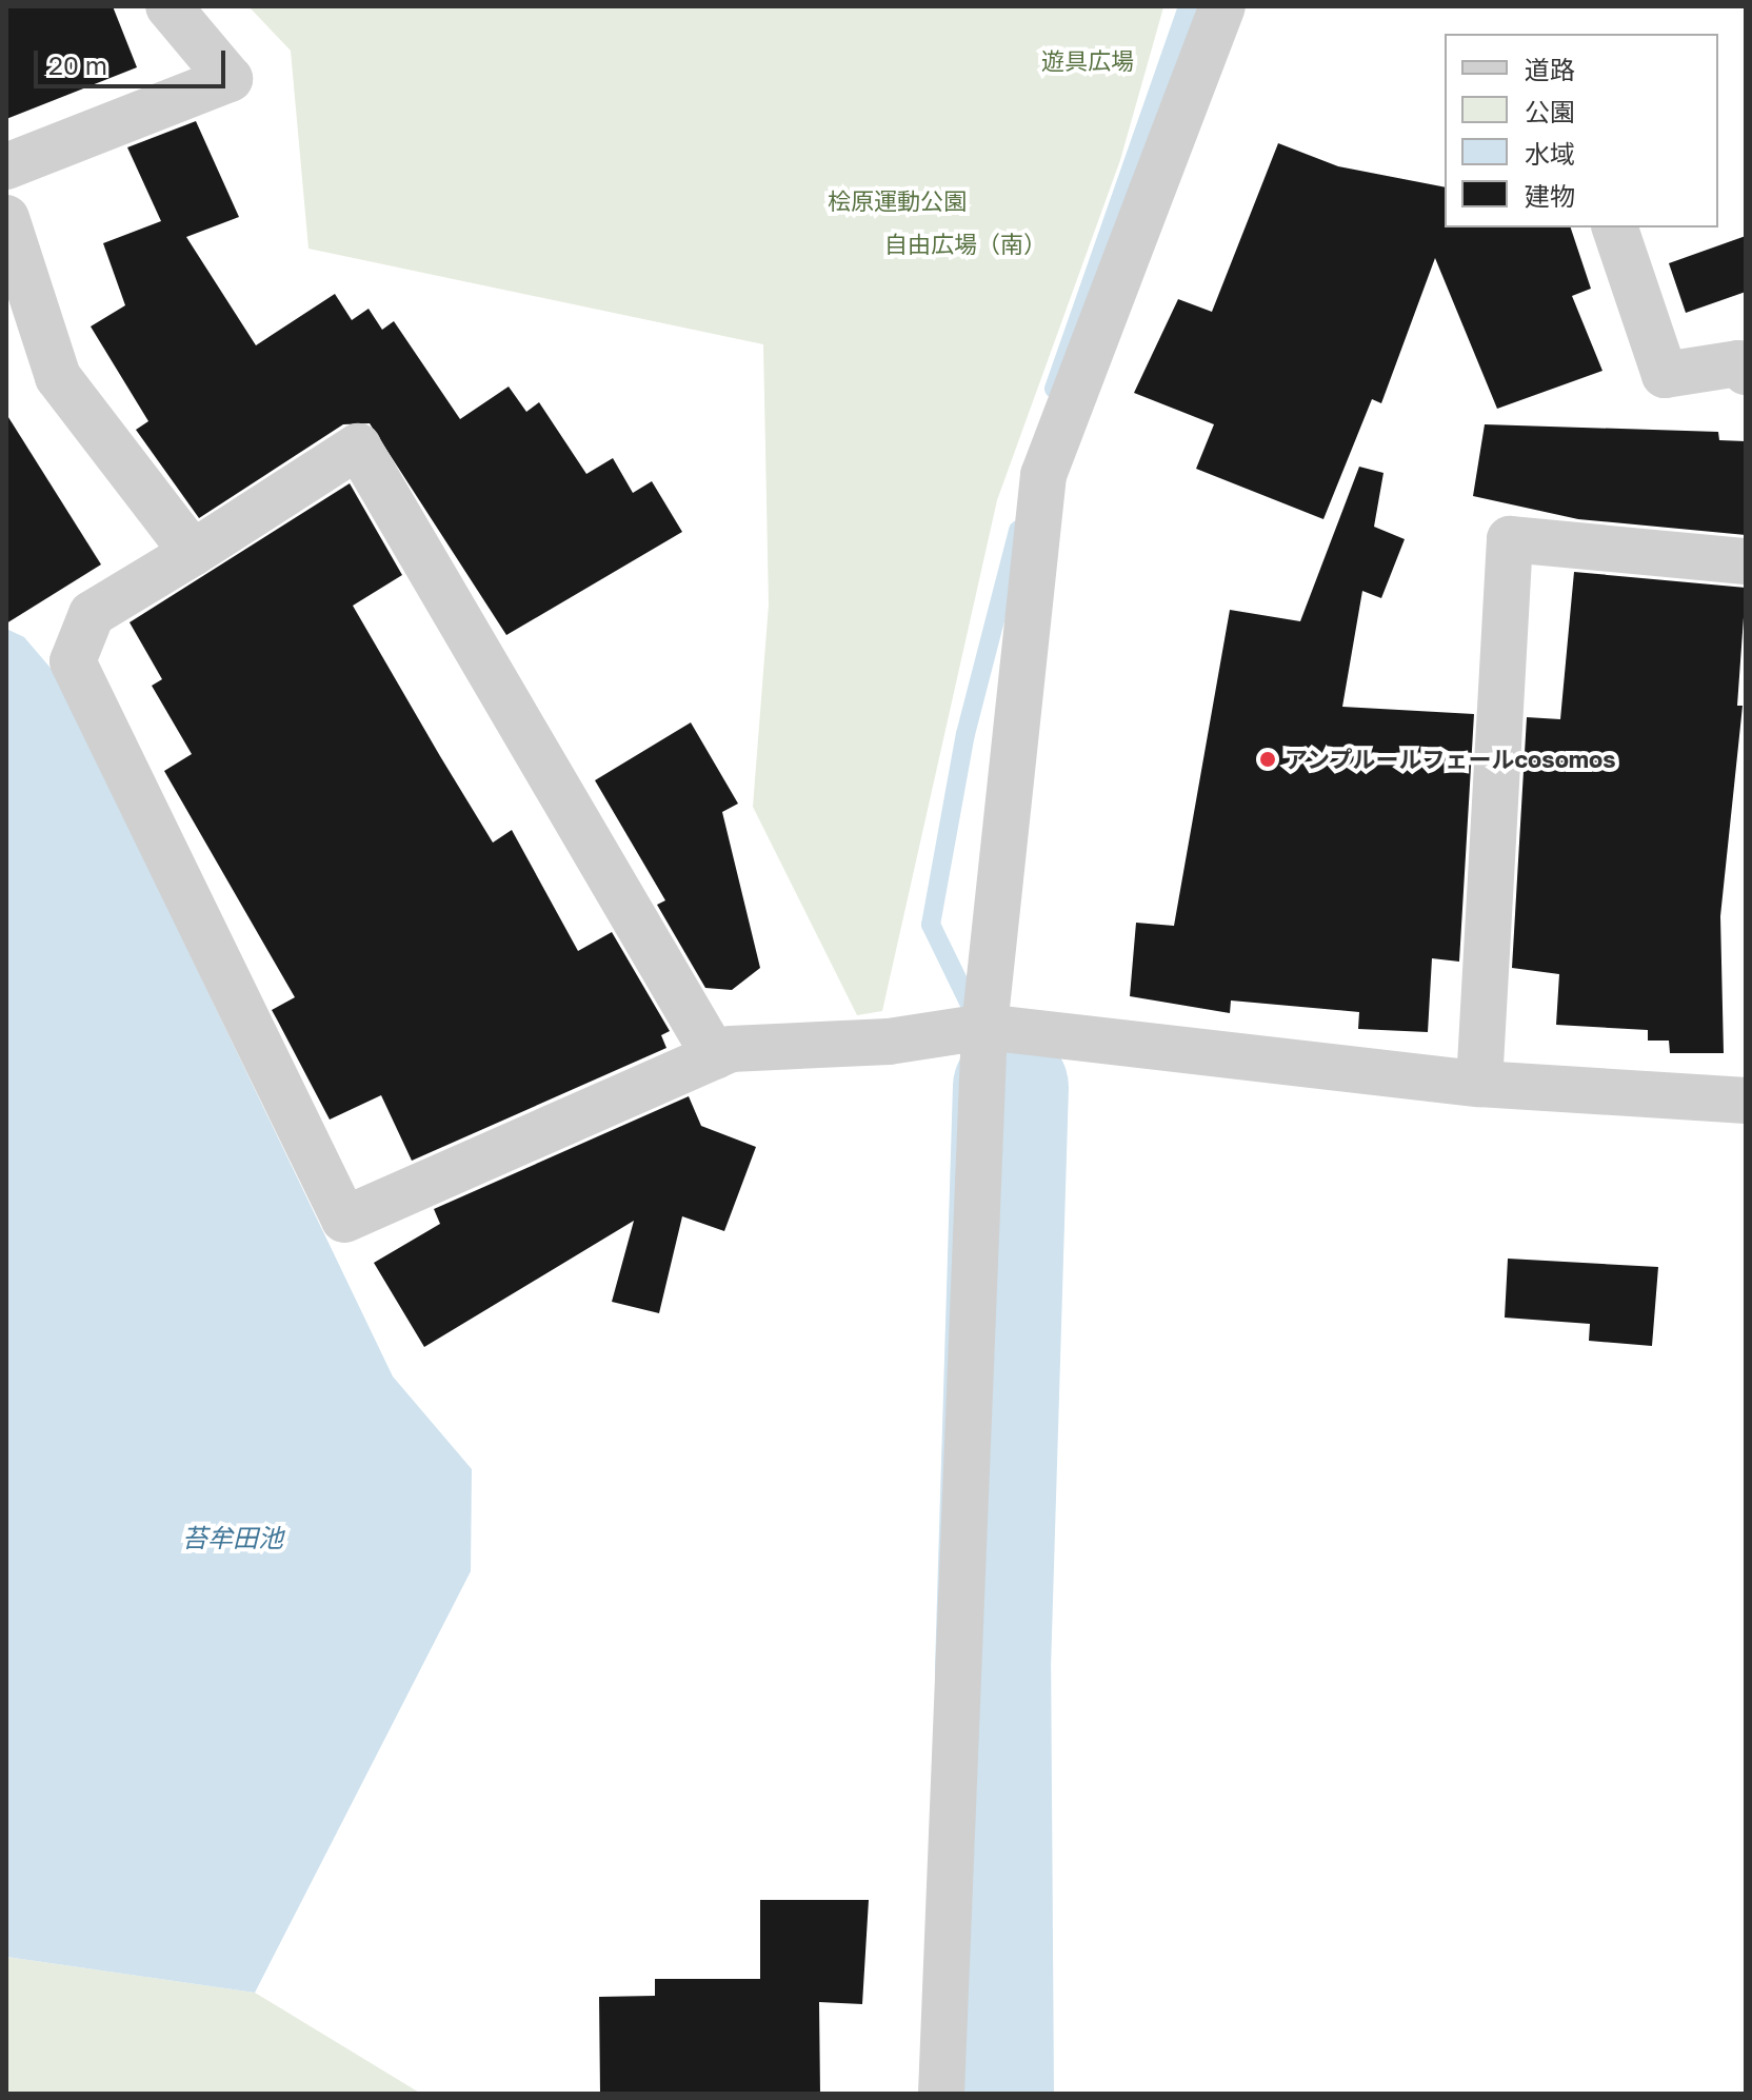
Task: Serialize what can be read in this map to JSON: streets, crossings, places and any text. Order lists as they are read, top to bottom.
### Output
{
  "water": ["苔牟田池"],
  "parks": ["遊具広場", "桧原運動公園", "自由広場（南）"],
  "places": ["アンプルールフェールcosomos"],
  "legend": [
    "道路",
    "公園",
    "水域",
    "建物"
  ],
  "scale_bar": "20 m"
}
